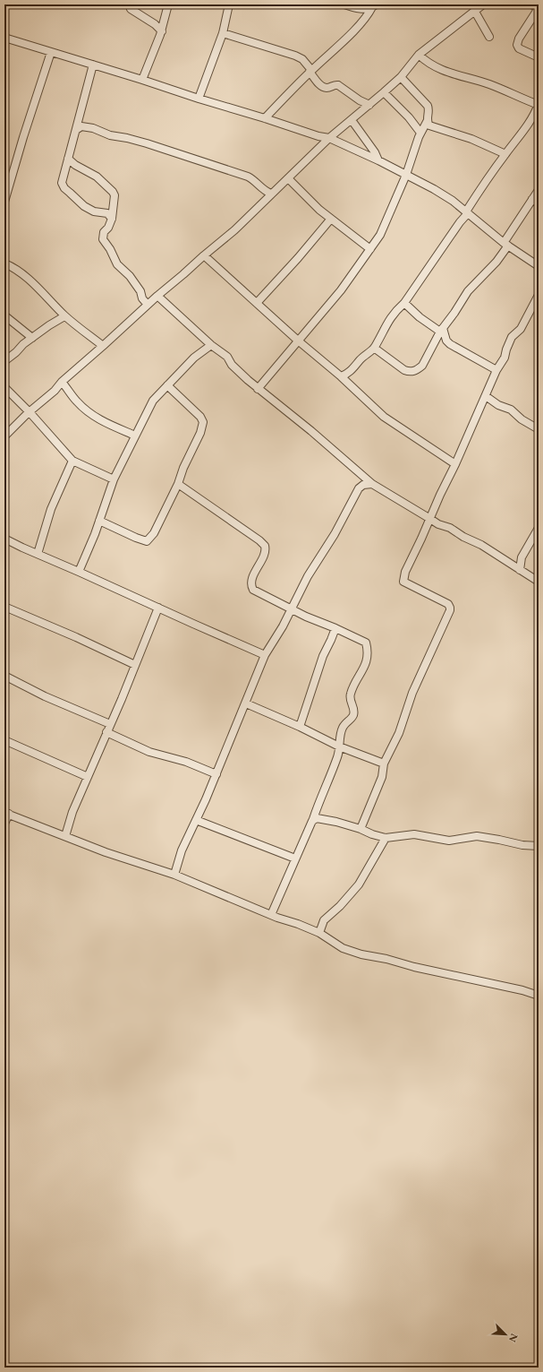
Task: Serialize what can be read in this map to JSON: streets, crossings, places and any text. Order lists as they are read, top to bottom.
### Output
{
  "north": "bottom right"
}
